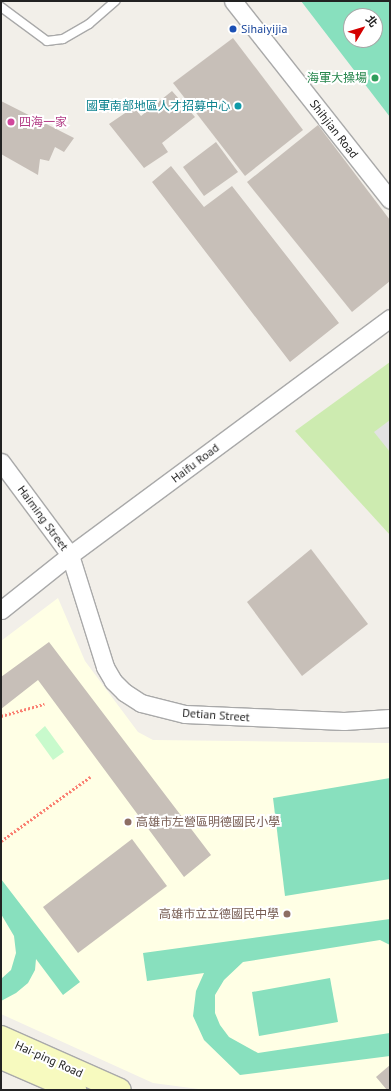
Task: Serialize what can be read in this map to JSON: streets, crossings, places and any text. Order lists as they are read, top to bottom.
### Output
{
  "streets": {
    "street": [
      "Shihjian Road",
      "Haifu Road",
      "Haiming Street",
      "Detian Street",
      "Hai-ping Road"
    ]
  },
  "crossings": [
    ["Haifu Road", "Haiming Street"],
    ["Haifu Road", "Detian Street"],
    ["Haiming Street", "Detian Street"]
  ],
  "places": [
    "Sihaiyijia",
    "海軍大操場",
    "國軍南部地區人才招募中心",
    "四海一家",
    "高雄市左營區明德國民小學",
    "高雄市立立德國民中學"
  ],
  "north": "top right"
}
